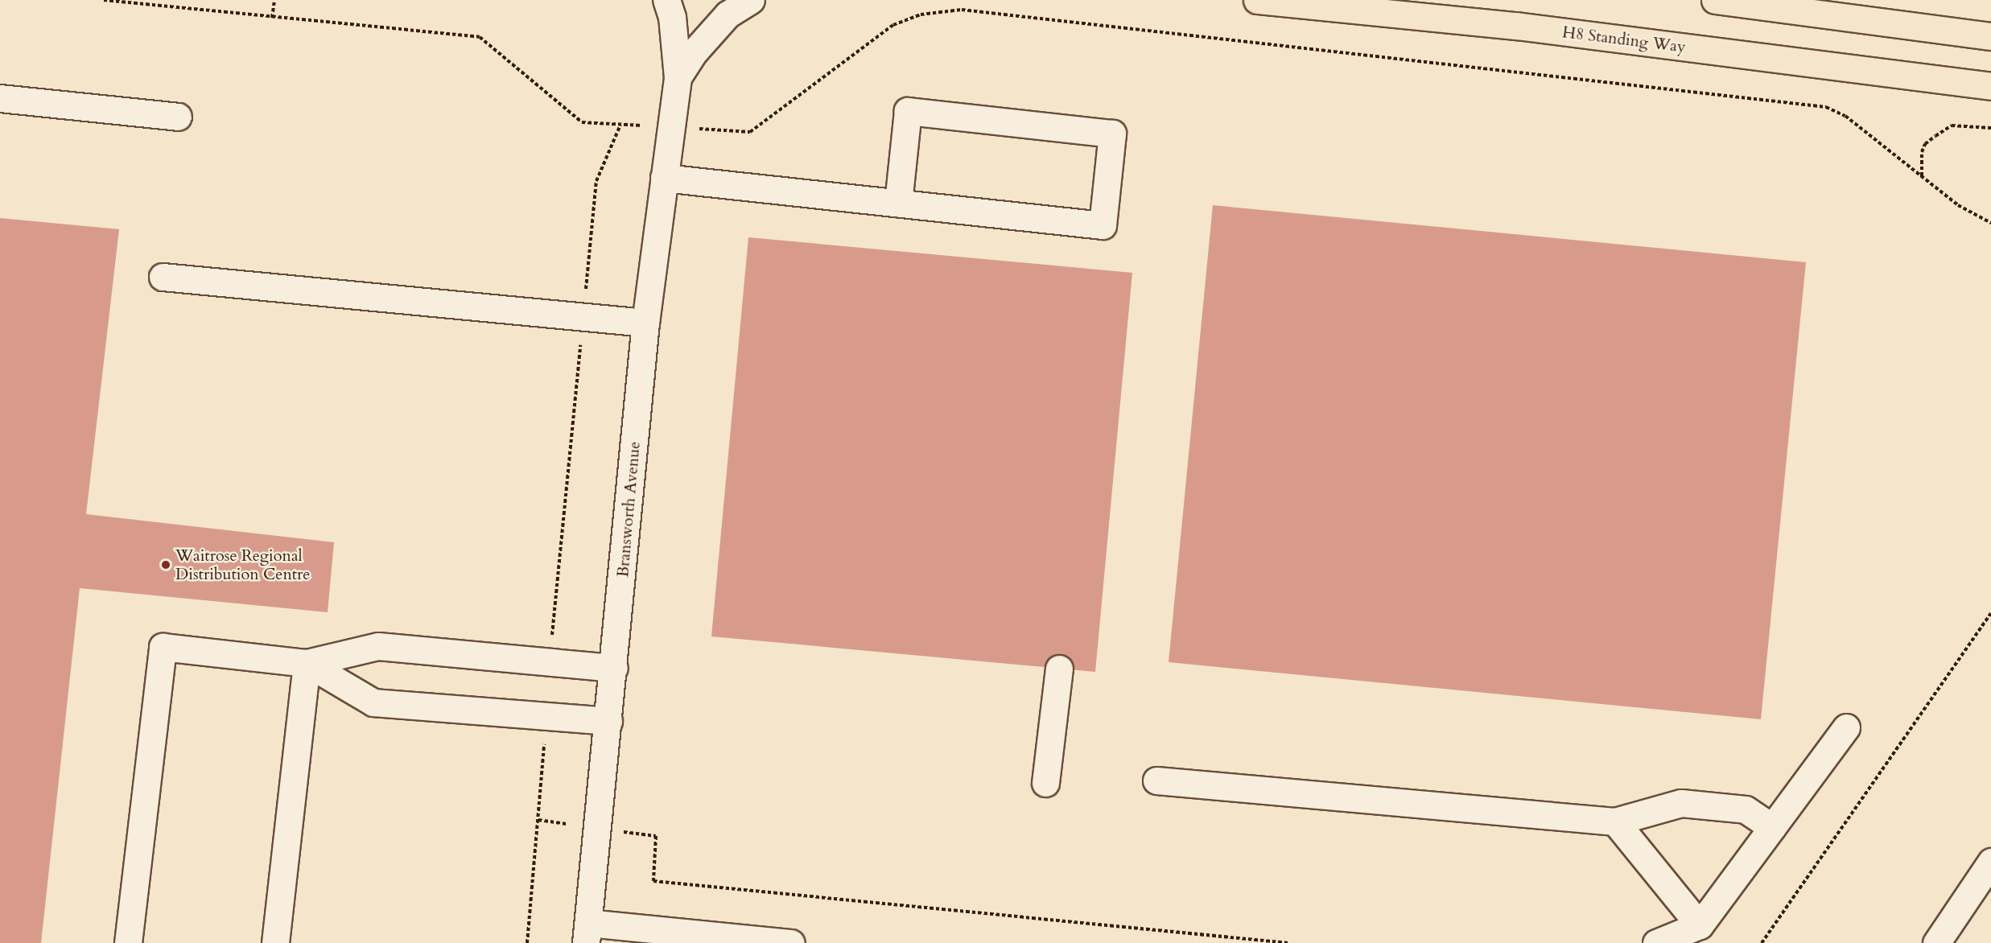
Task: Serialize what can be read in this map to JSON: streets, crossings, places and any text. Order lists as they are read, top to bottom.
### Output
{
  "streets": {
    "highway": ["H8 Standing Way"],
    "street": ["Bransworth Avenue"]
  },
  "places": ["Waitrose Regional Distribution Centre"]
}
